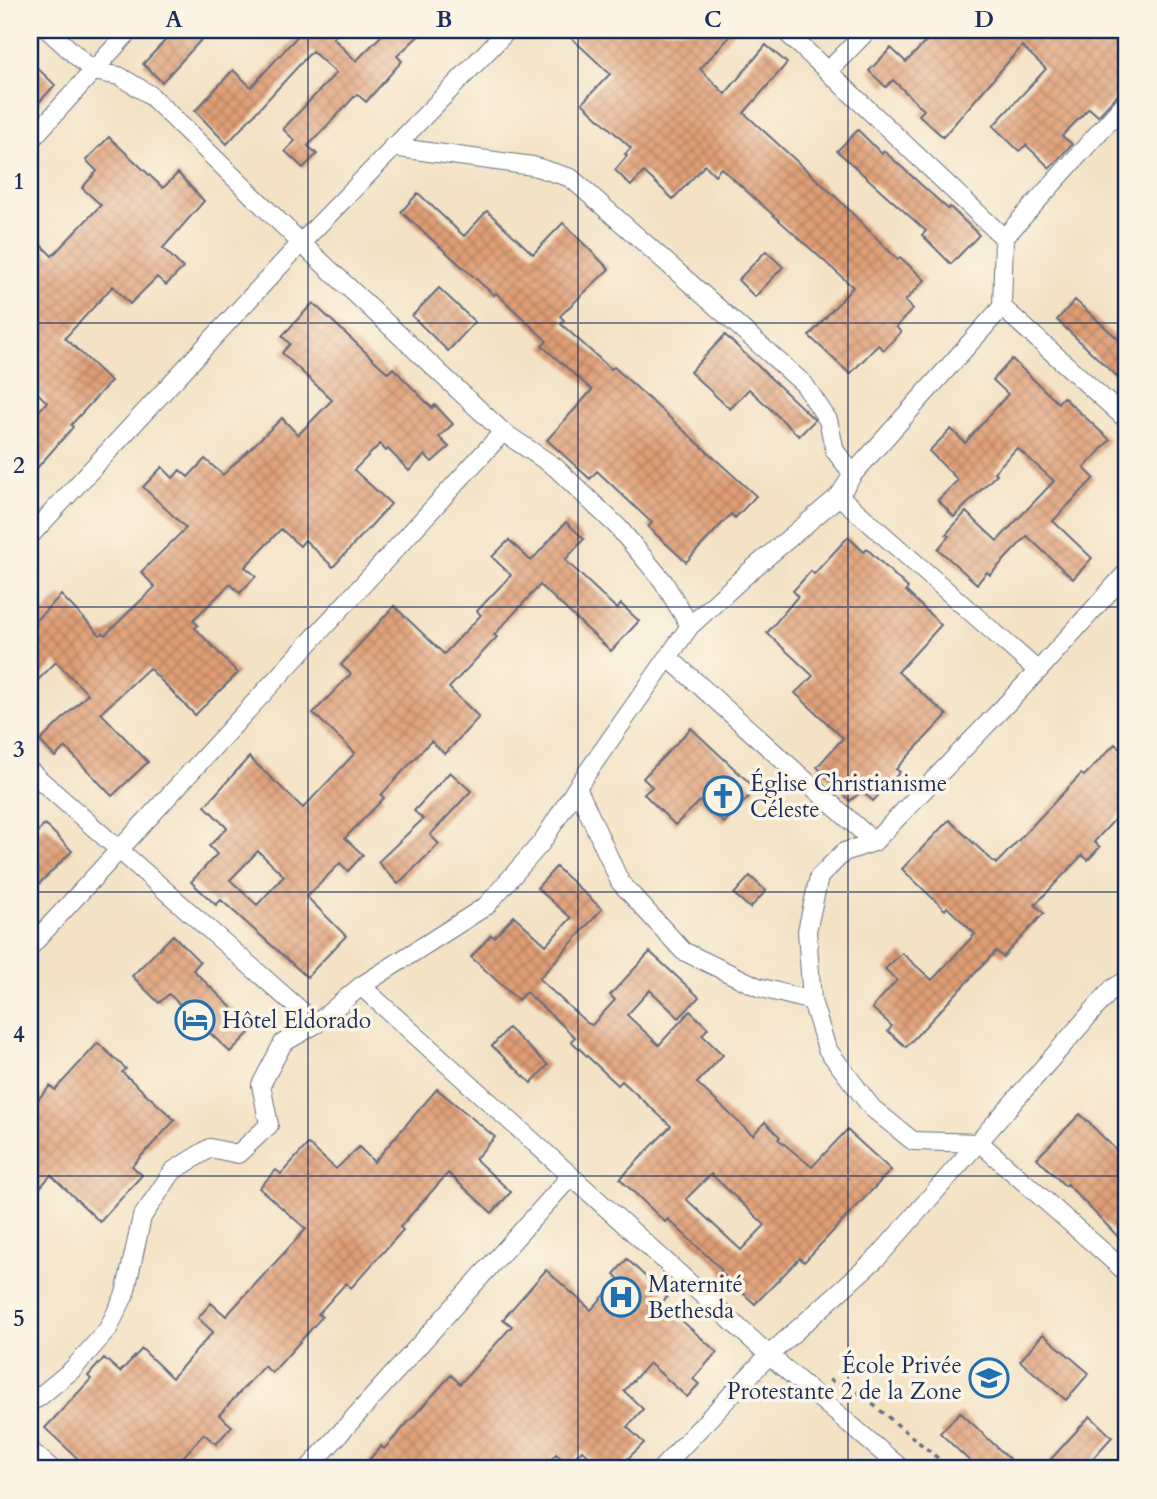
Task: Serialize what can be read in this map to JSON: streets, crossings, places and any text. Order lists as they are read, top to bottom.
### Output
{
  "places": {
    "church": ["Église Christianisme Céleste"],
    "hotel": ["Hôtel Eldorado"],
    "hospital": ["Maternité Bethesda"],
    "school or university": ["École Privée Protestante 2 de la Zone"]
  },
  "grid": {
    "columns": [
      "A",
      "B",
      "C",
      "D"
    ],
    "rows": [
      "1",
      "2",
      "3",
      "4",
      "5"
    ]
  }
}
